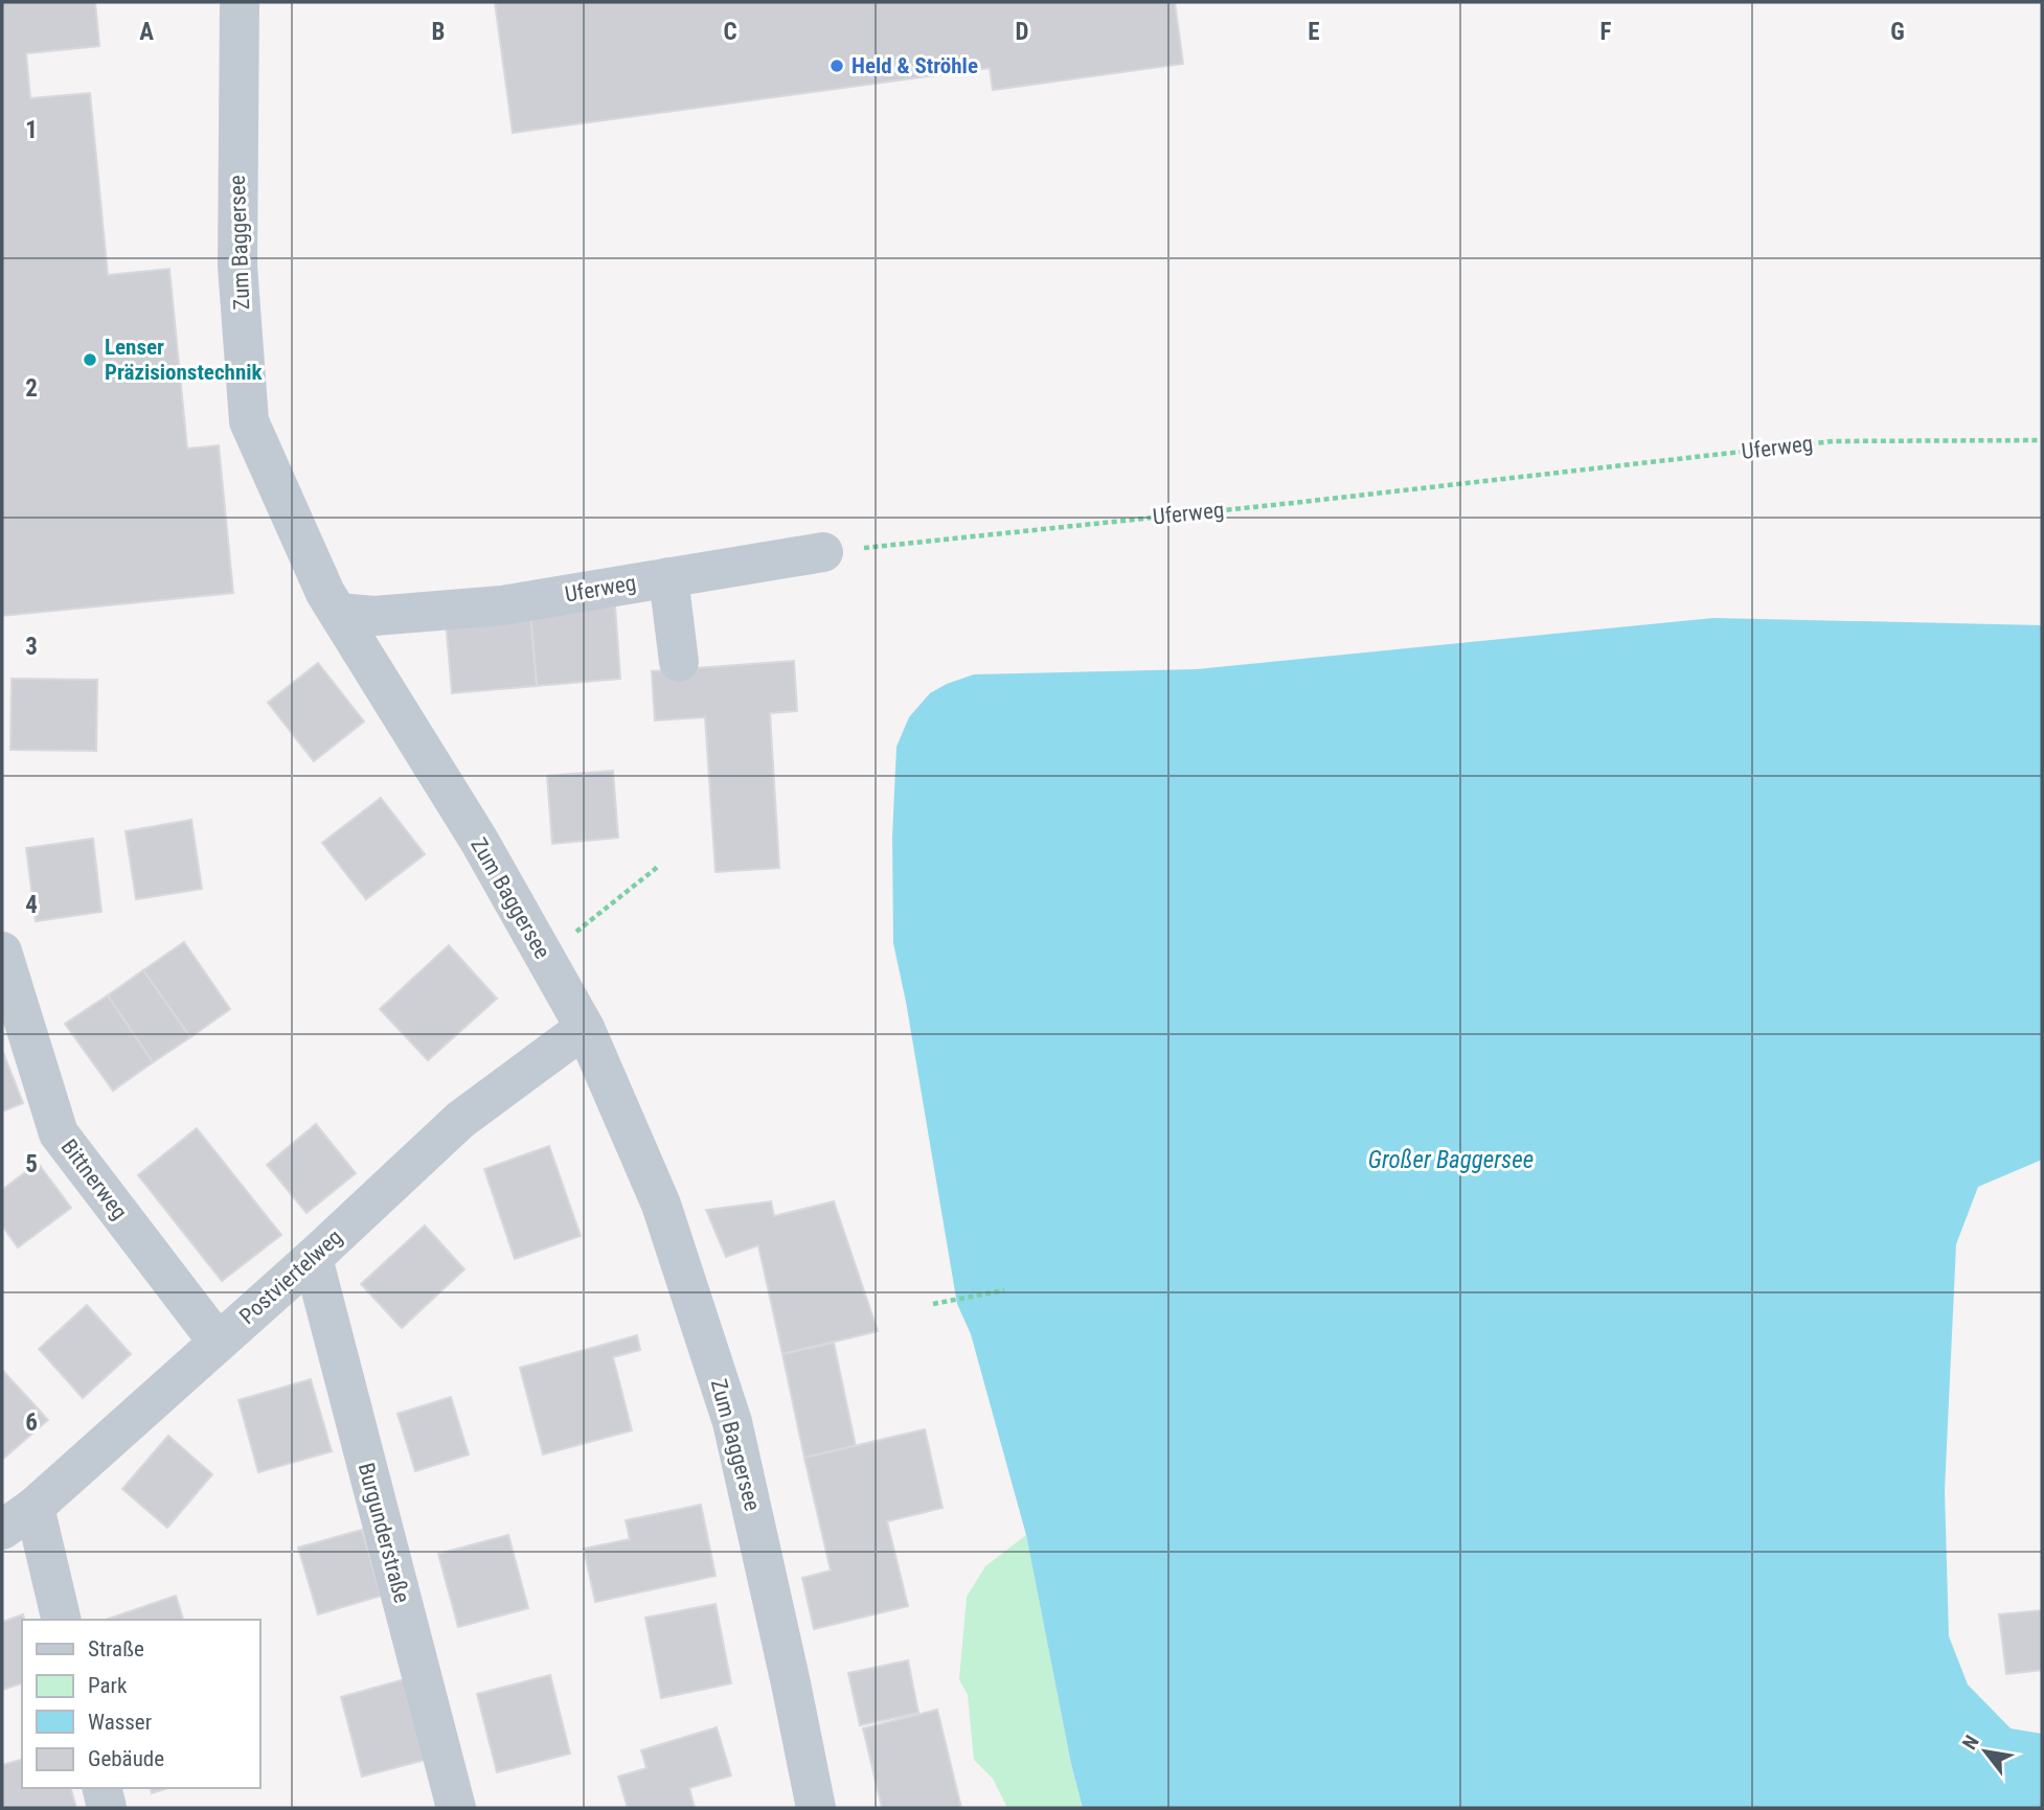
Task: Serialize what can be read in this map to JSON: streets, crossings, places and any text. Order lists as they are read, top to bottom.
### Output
{
  "streets": {
    "street": [
      "Zum Baggersee",
      "Uferweg",
      "Bittnerweg",
      "Postviertelweg",
      "Burgunderstraße"
    ]
  },
  "crossings": [
    ["Zum Baggersee", "Uferweg"],
    ["Zum Baggersee", "Postviertelweg"],
    ["Bittnerweg", "Postviertelweg"],
    ["Postviertelweg", "Burgunderstraße"]
  ],
  "water": ["Großer Baggersee"],
  "places": ["Held & Ströhle", "Lenser Präzisionstechnik"],
  "legend": [
    "Straße",
    "Park",
    "Wasser",
    "Gebäude"
  ],
  "north": "top left",
  "grid": {
    "columns": [
      "A",
      "B",
      "C",
      "D",
      "E",
      "F",
      "G"
    ],
    "rows": [
      "1",
      "2",
      "3",
      "4",
      "5",
      "6"
    ]
  }
}
